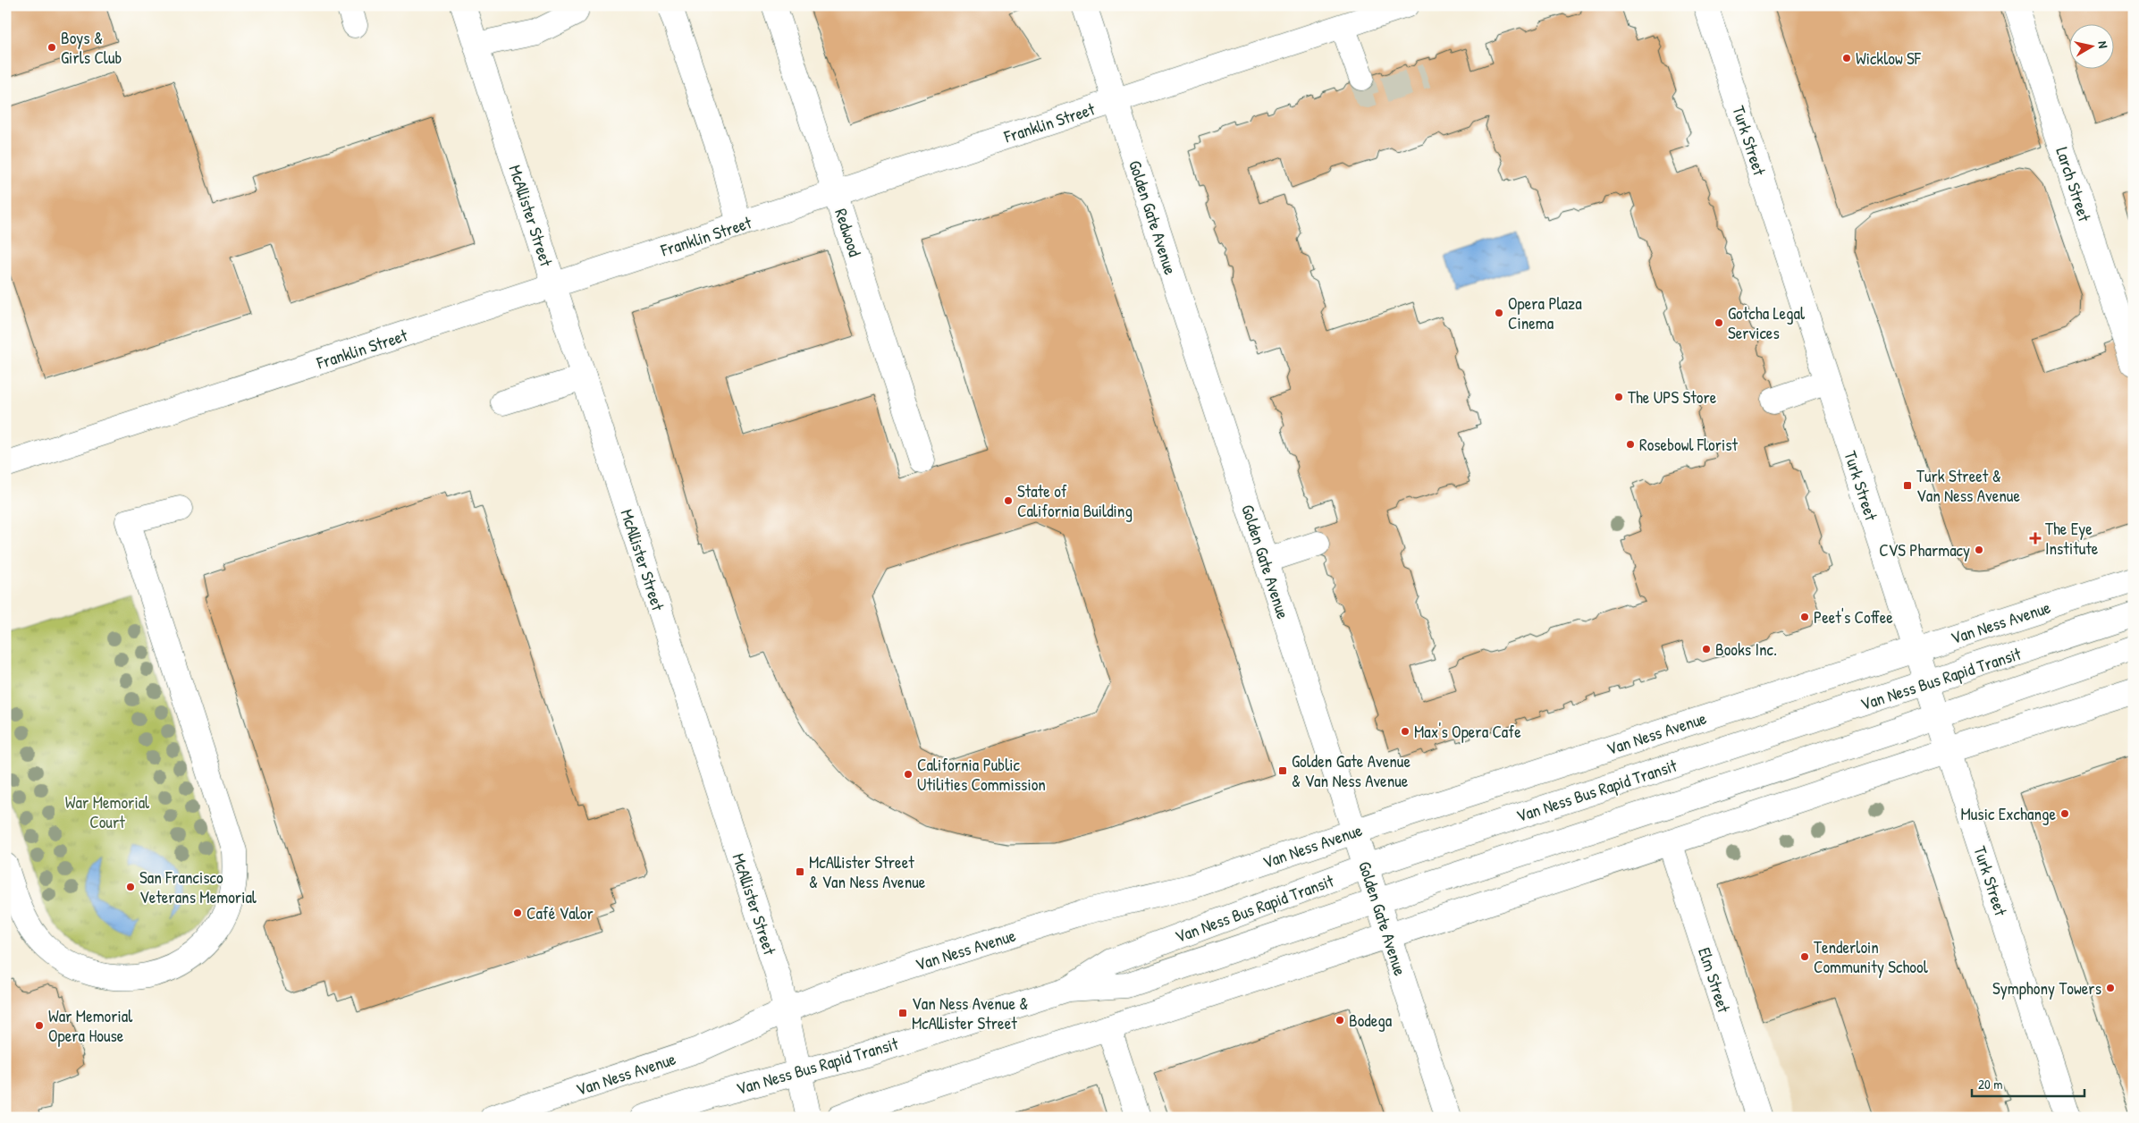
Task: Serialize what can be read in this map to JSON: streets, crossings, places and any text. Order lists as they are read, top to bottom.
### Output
{
  "streets": {
    "main road": [
      "Franklin Street",
      "Turk Street",
      "Larch Street",
      "McAllister Street",
      "Golden Gate Avenue",
      "Redwood",
      "Van Ness Avenue",
      "Van Ness Bus Rapid Transit",
      "Elm Street"
    ]
  },
  "crossings": [
    ["Franklin Street", "McAllister Street"],
    ["Franklin Street", "Golden Gate Avenue"],
    ["Franklin Street", "Redwood"],
    ["Turk Street", "Van Ness Avenue"],
    ["Turk Street", "Van Ness Bus Rapid Transit"],
    ["McAllister Street", "Van Ness Avenue"],
    ["McAllister Street", "Van Ness Bus Rapid Transit"],
    ["Golden Gate Avenue", "Van Ness Avenue"],
    ["Golden Gate Avenue", "Van Ness Bus Rapid Transit"]
  ],
  "parks": ["War Memorial Court"],
  "places": {
    "other": [
      "Boys & Girls Club",
      "Wicklow SF",
      "Opera Plaza Cinema",
      "Gotcha Legal Services",
      "The UPS Store",
      "Rosebowl Florist",
      "State of California Building",
      "CVS Pharmacy",
      "Peet's Coffee",
      "Books Inc.",
      "Max's Opera Cafe",
      "California Public Utilities Commission",
      "Music Exchange",
      "San Francisco Veterans Memorial",
      "Café Valor",
      "Tenderloin Community School",
      "Symphony Towers",
      "Bodega",
      "War Memorial Opera House"
    ],
    "transit": [
      "Turk Street & Van Ness Avenue",
      "Golden Gate Avenue & Van Ness Avenue",
      "McAllister Street & Van Ness Avenue",
      "Van Ness Avenue & McAllister Street"
    ],
    "health": ["The Eye Institute"]
  },
  "scale_bar": "20 m",
  "north": "right"
}
